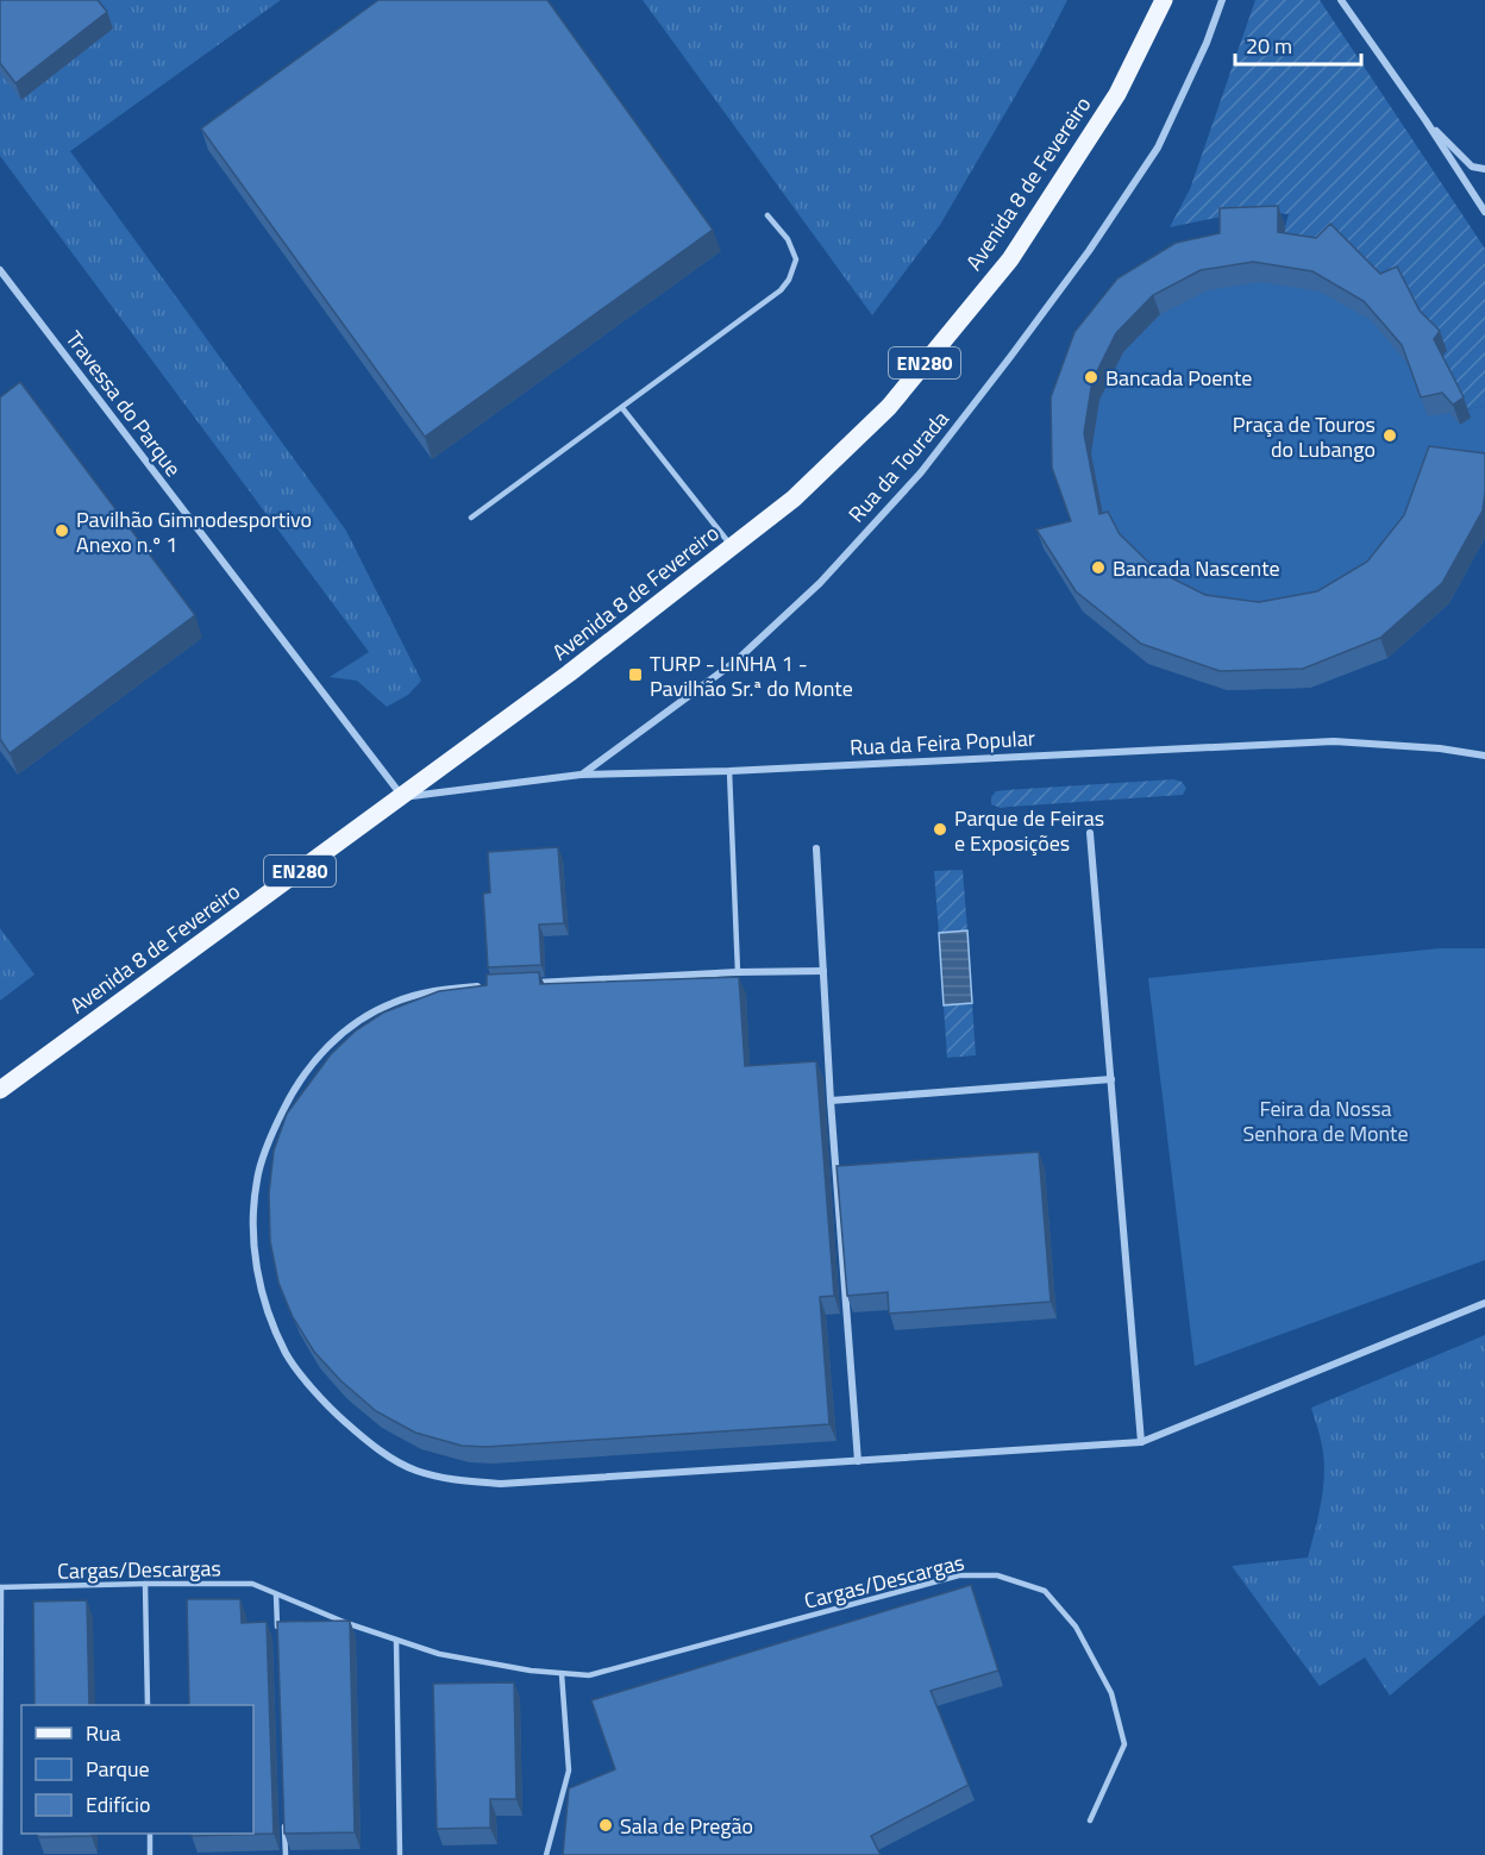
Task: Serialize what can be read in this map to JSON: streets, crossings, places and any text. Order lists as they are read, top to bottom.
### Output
{
  "streets": {
    "main road": ["Avenida 8 de Fevereiro", "EN280"],
    "street": ["Travessa do Parque", "Rua da Tourada", "Rua da Feira Popular"],
    "lane": ["Cargas/Descargas"]
  },
  "crossings": [
    ["Avenida 8 de Fevereiro", "Travessa do Parque"],
    ["Avenida 8 de Fevereiro", "Rua da Feira Popular"],
    ["Travessa do Parque", "Rua da Feira Popular"],
    ["Rua da Tourada", "Rua da Feira Popular"]
  ],
  "parks": ["Feira da Nossa Senhora de Monte"],
  "places": {
    "other": [
      "Bancada Poente",
      "Praça de Touros do Lubango",
      "Pavilhão Gimnodesportivo Anexo n.º 1",
      "Bancada Nascente",
      "Parque de Feiras e Exposições",
      "Sala de Pregão"
    ],
    "transit": ["TURP - LINHA 1 - Pavilhão Sr.ª do Monte"]
  },
  "legend": ["Rua", "Parque", "Edifício"],
  "scale_bar": "20 m"
}
